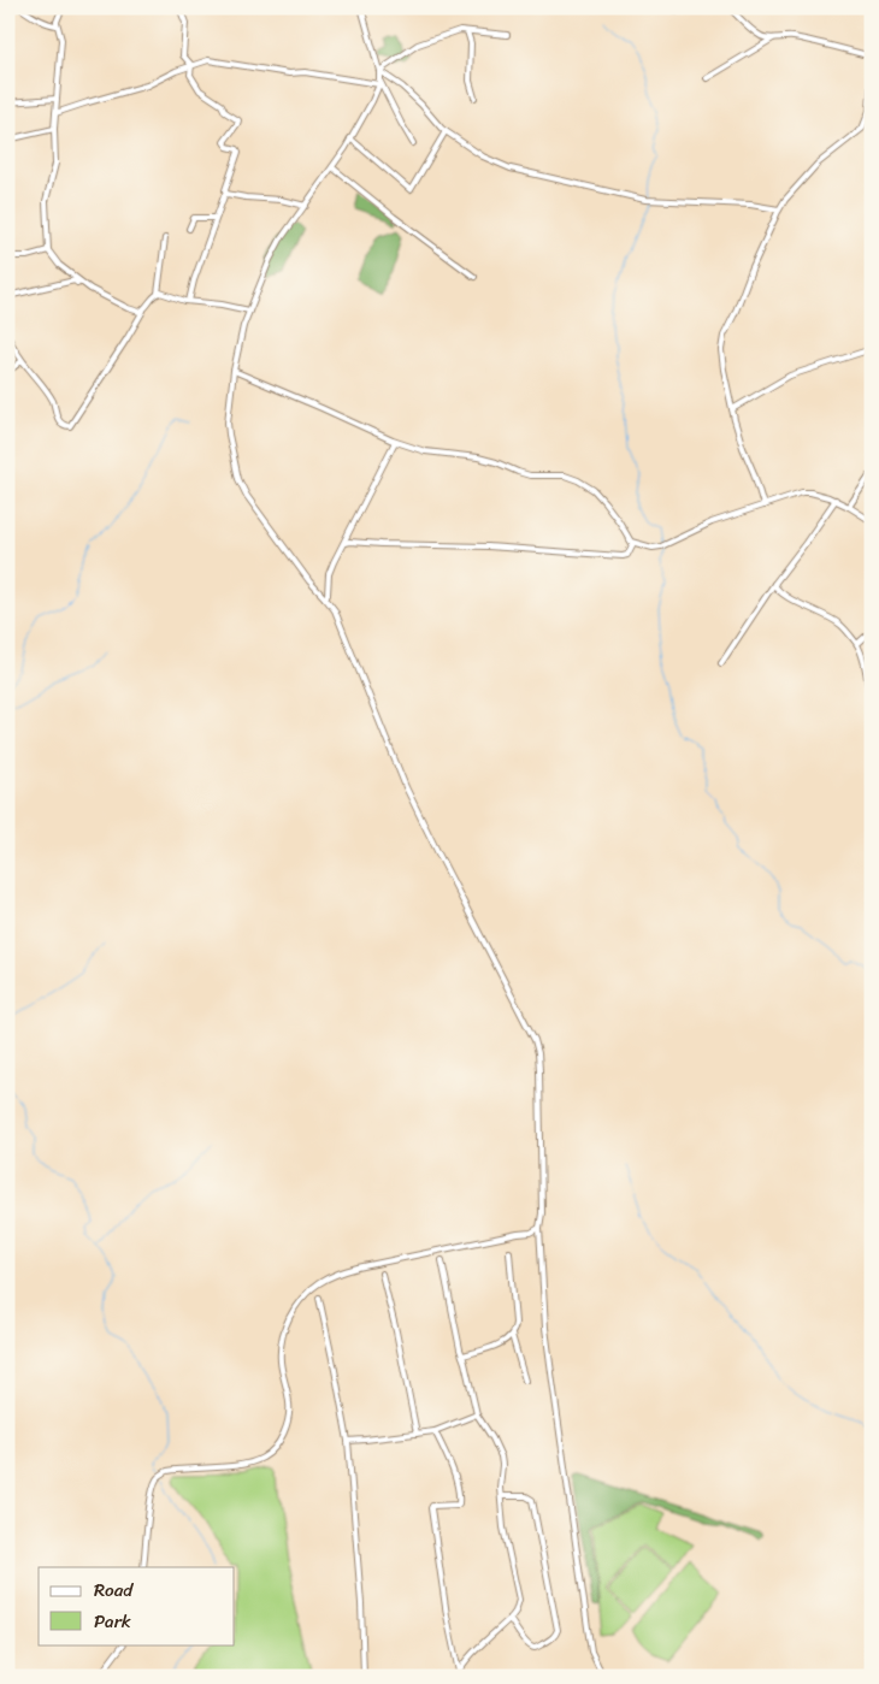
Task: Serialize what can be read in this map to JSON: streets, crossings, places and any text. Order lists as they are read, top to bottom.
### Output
{
  "legend": ["Road", "Park"]
}
